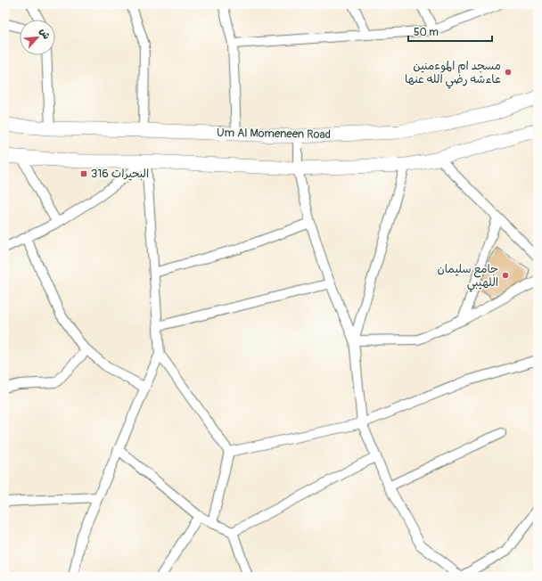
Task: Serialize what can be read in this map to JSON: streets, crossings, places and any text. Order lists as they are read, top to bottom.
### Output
{
  "streets": {
    "main road": ["Um Al Momeneen Road"]
  },
  "places": {
    "other": ["مسجد ام الموءمنين عاءشه رضي الله عنها", "جامع سليمان اللهيبي"],
    "transit": ["البحيرات 316"]
  },
  "scale_bar": "50 m",
  "north": "top right"
}
